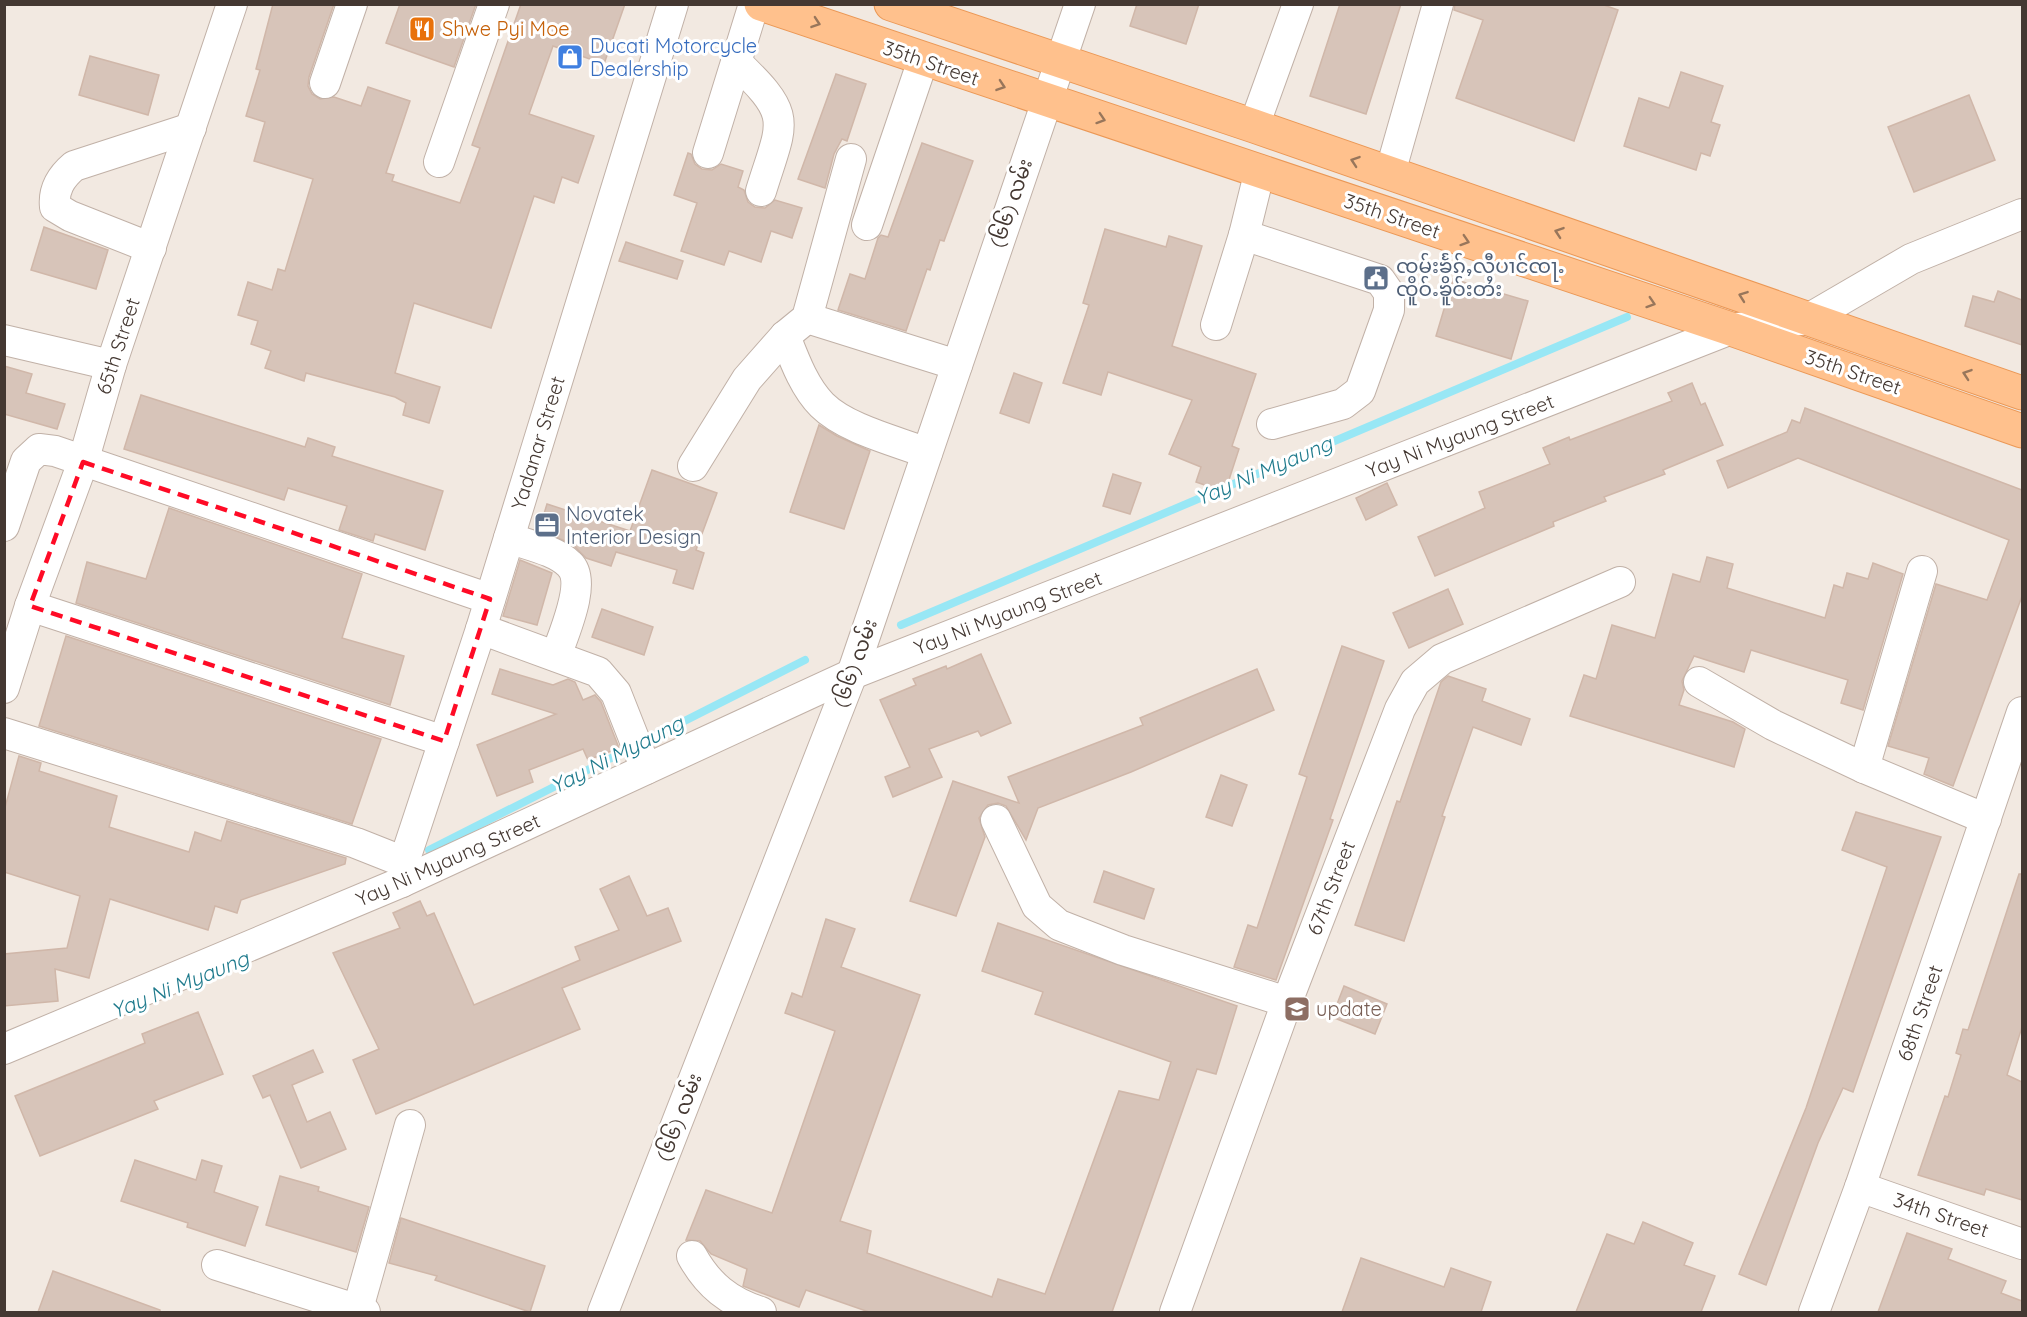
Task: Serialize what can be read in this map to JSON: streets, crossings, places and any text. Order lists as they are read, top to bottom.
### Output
{
  "streets": {
    "main road": ["35th Street"],
    "street": [
      "(၆၆) လမ်း",
      "65th Street",
      "Yay Ni Myaung Street",
      "Yadanar Street",
      "67th Street",
      "68th Street",
      "34th Street"
    ]
  },
  "crossings": [
    ["35th Street", "(၆၆) လမ်း"],
    ["35th Street", "Yay Ni Myaung Street"],
    ["(၆၆) လမ်း", "Yay Ni Myaung Street"],
    ["Yay Ni Myaung Street", "Yadanar Street"],
    ["68th Street", "34th Street"]
  ],
  "water": ["Yay Ni Myaung"],
  "places": {
    "restaurant": ["Shwe Pyi Moe"],
    "shop": ["Ducati Motorcycle Dealership"],
    "public building": ["ၸုမ်းၶႅၵ်ႇလီပၢင်ၸႃႉ ၸိူဝ်ႉၶိူဝ်းတႆး"],
    "office": ["Novatek Interior Design"],
    "school or university": ["update"]
  }
}
